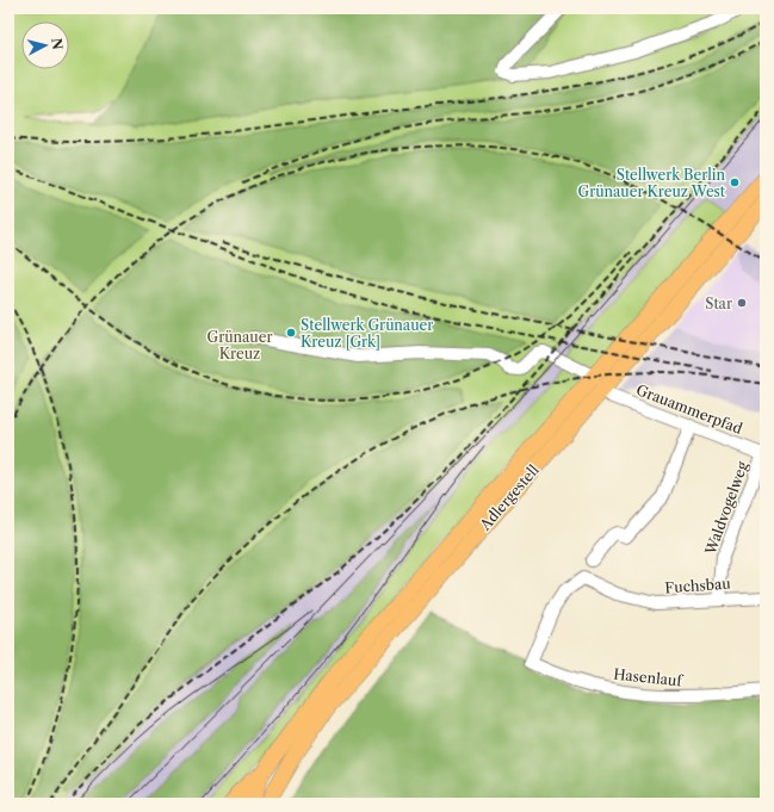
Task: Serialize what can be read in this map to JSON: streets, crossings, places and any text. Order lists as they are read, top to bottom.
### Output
{
  "streets": {
    "main road": ["Adlergestell"],
    "street": [
      "Grauammerpfad",
      "Waldvogelweg",
      "Fuchsbau",
      "Hasenlauf"
    ]
  },
  "crossings": [
    ["Grauammerpfad", "Adlergestell"],
    ["Grauammerpfad", "Waldvogelweg"],
    ["Waldvogelweg", "Fuchsbau"],
    ["Fuchsbau", "Hasenlauf"]
  ],
  "parks": ["Grünauer Kreuz"],
  "places": ["Stellwerk Berlin Grünauer Kreuz West", "Star", "Stellwerk Grünauer Kreuz [Grk]"],
  "north": "right"
}
